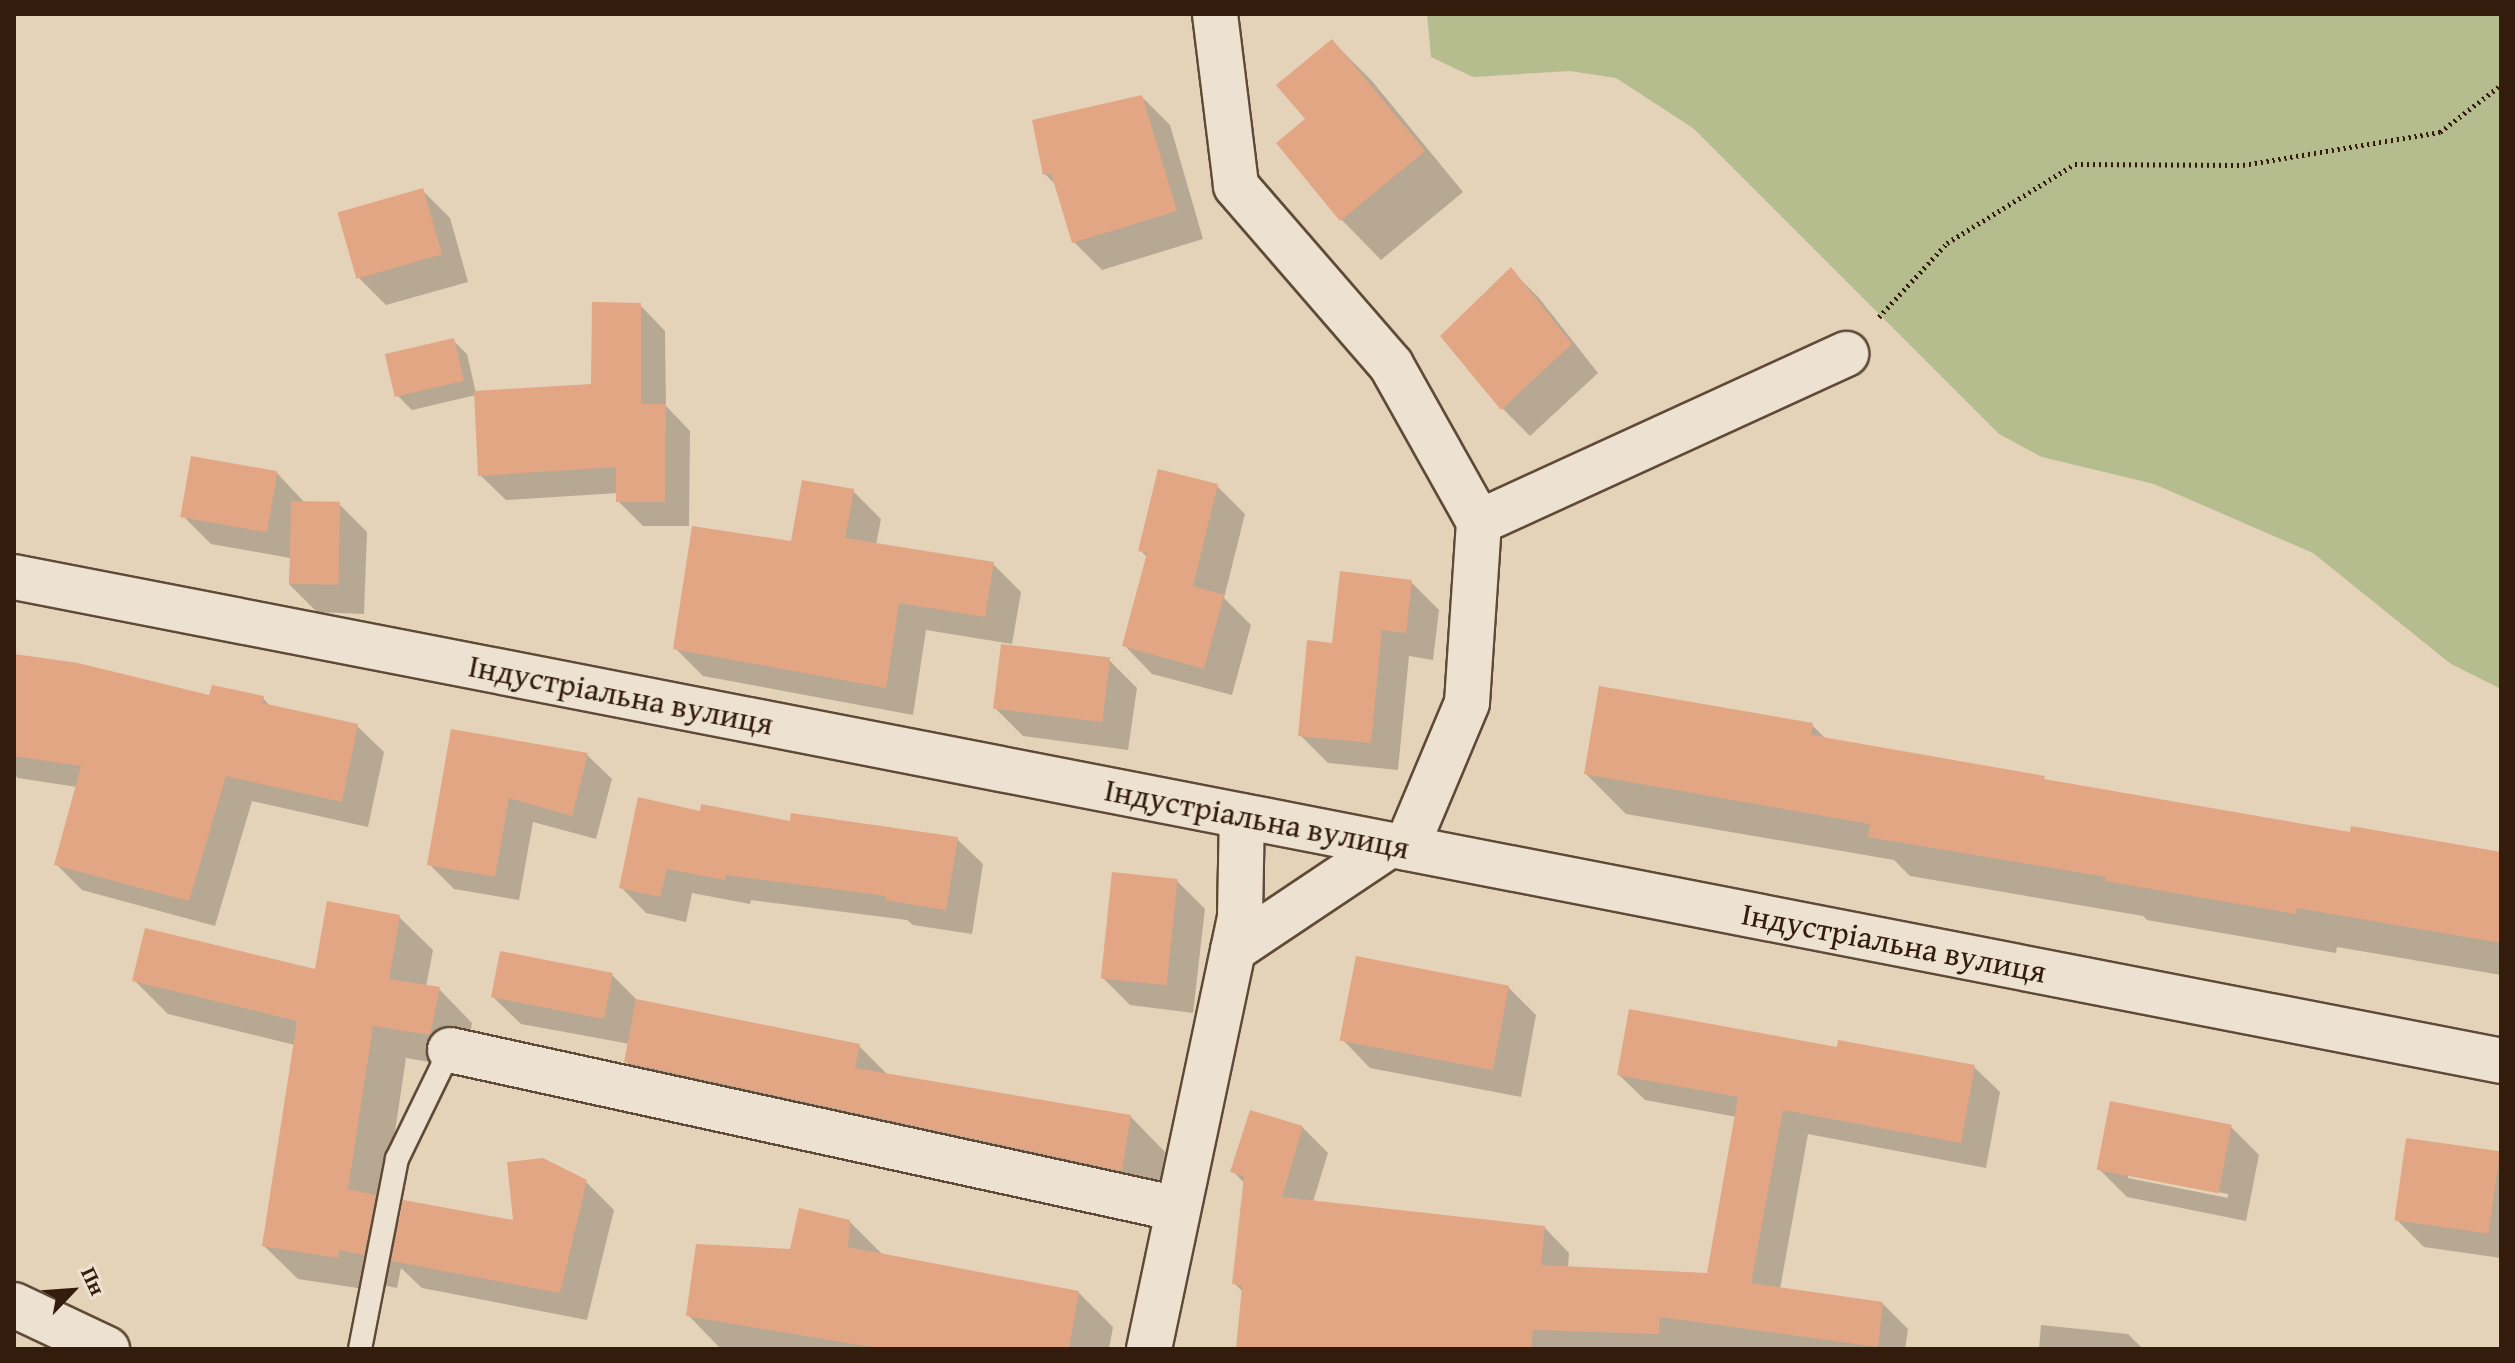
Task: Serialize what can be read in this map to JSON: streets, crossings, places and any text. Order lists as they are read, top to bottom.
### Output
{
  "streets": {
    "street": ["Індустріальна вулиця"]
  },
  "north": "top right"
}
